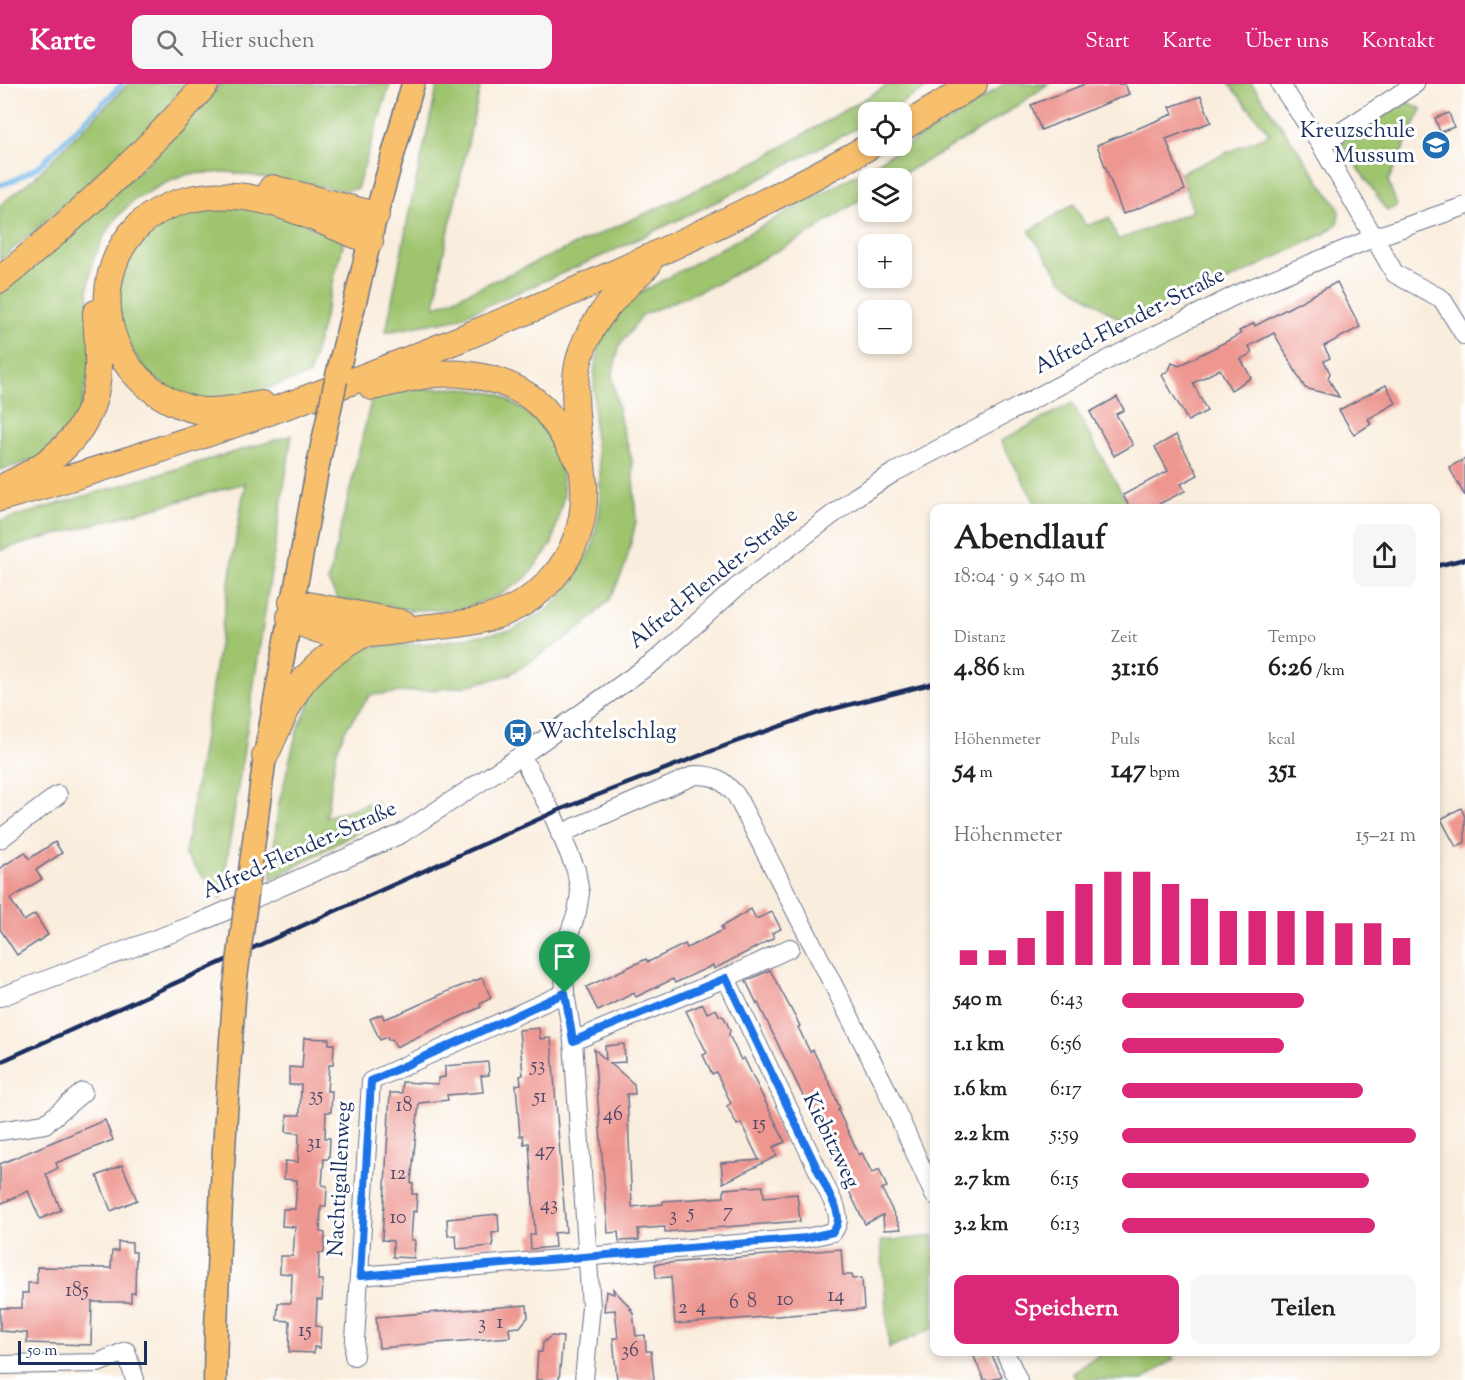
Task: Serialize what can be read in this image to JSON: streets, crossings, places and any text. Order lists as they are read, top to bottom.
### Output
{
  "streets": {
    "street": ["Alfred-Flender-Straße", "Kiebitzweg", "Nachtigallenweg"]
  },
  "crossings": [
    ["Kiebitzweg", "Nachtigallenweg"]
  ],
  "places": {
    "school or university": ["Kreuzschule Mussum"],
    "bus stop": ["Wachtelschlag"]
  },
  "house_numbers": [
    "53",
    "35",
    "51",
    "18",
    "46",
    "15",
    "31",
    "47",
    "12",
    "43",
    "7",
    "5",
    "3",
    "10",
    "185",
    "14",
    "10",
    "8",
    "6",
    "4",
    "2",
    "1",
    "3",
    "15",
    "36"
  ],
  "scale_bar": "50 m",
  "page": {
    "header": "Karte",
    "search": "Hier suchen",
    "nav": [
      "Start",
      "Karte",
      "Über uns",
      "Kontakt"
    ],
    "map_buttons": ["+", "−"],
    "heading": ["Abendlauf", "18:04 · 9 × 540 m"],
    "stats": [
      ["Distanz", "4.86 km"],
      ["Zeit", "31:16"],
      ["Tempo", "6:26 /km"],
      ["Höhenmeter", "54 m"],
      ["Puls", "147 bpm"],
      ["kcal", "351"]
    ],
    "chart": ["Höhenmeter", "15–21 m"],
    "list": [
      {
        "name": "540 m",
        "note": "6:43"
      },
      {
        "name": "1.1 km",
        "note": "6:56"
      },
      {
        "name": "1.6 km",
        "note": "6:17"
      },
      {
        "name": "2.2 km",
        "note": "5:59"
      },
      {
        "name": "2.7 km",
        "note": "6:15"
      },
      {
        "name": "3.2 km",
        "note": "6:13"
      }
    ],
    "buttons": ["Speichern", "Teilen"],
    "scale": "50 m"
  }
}
